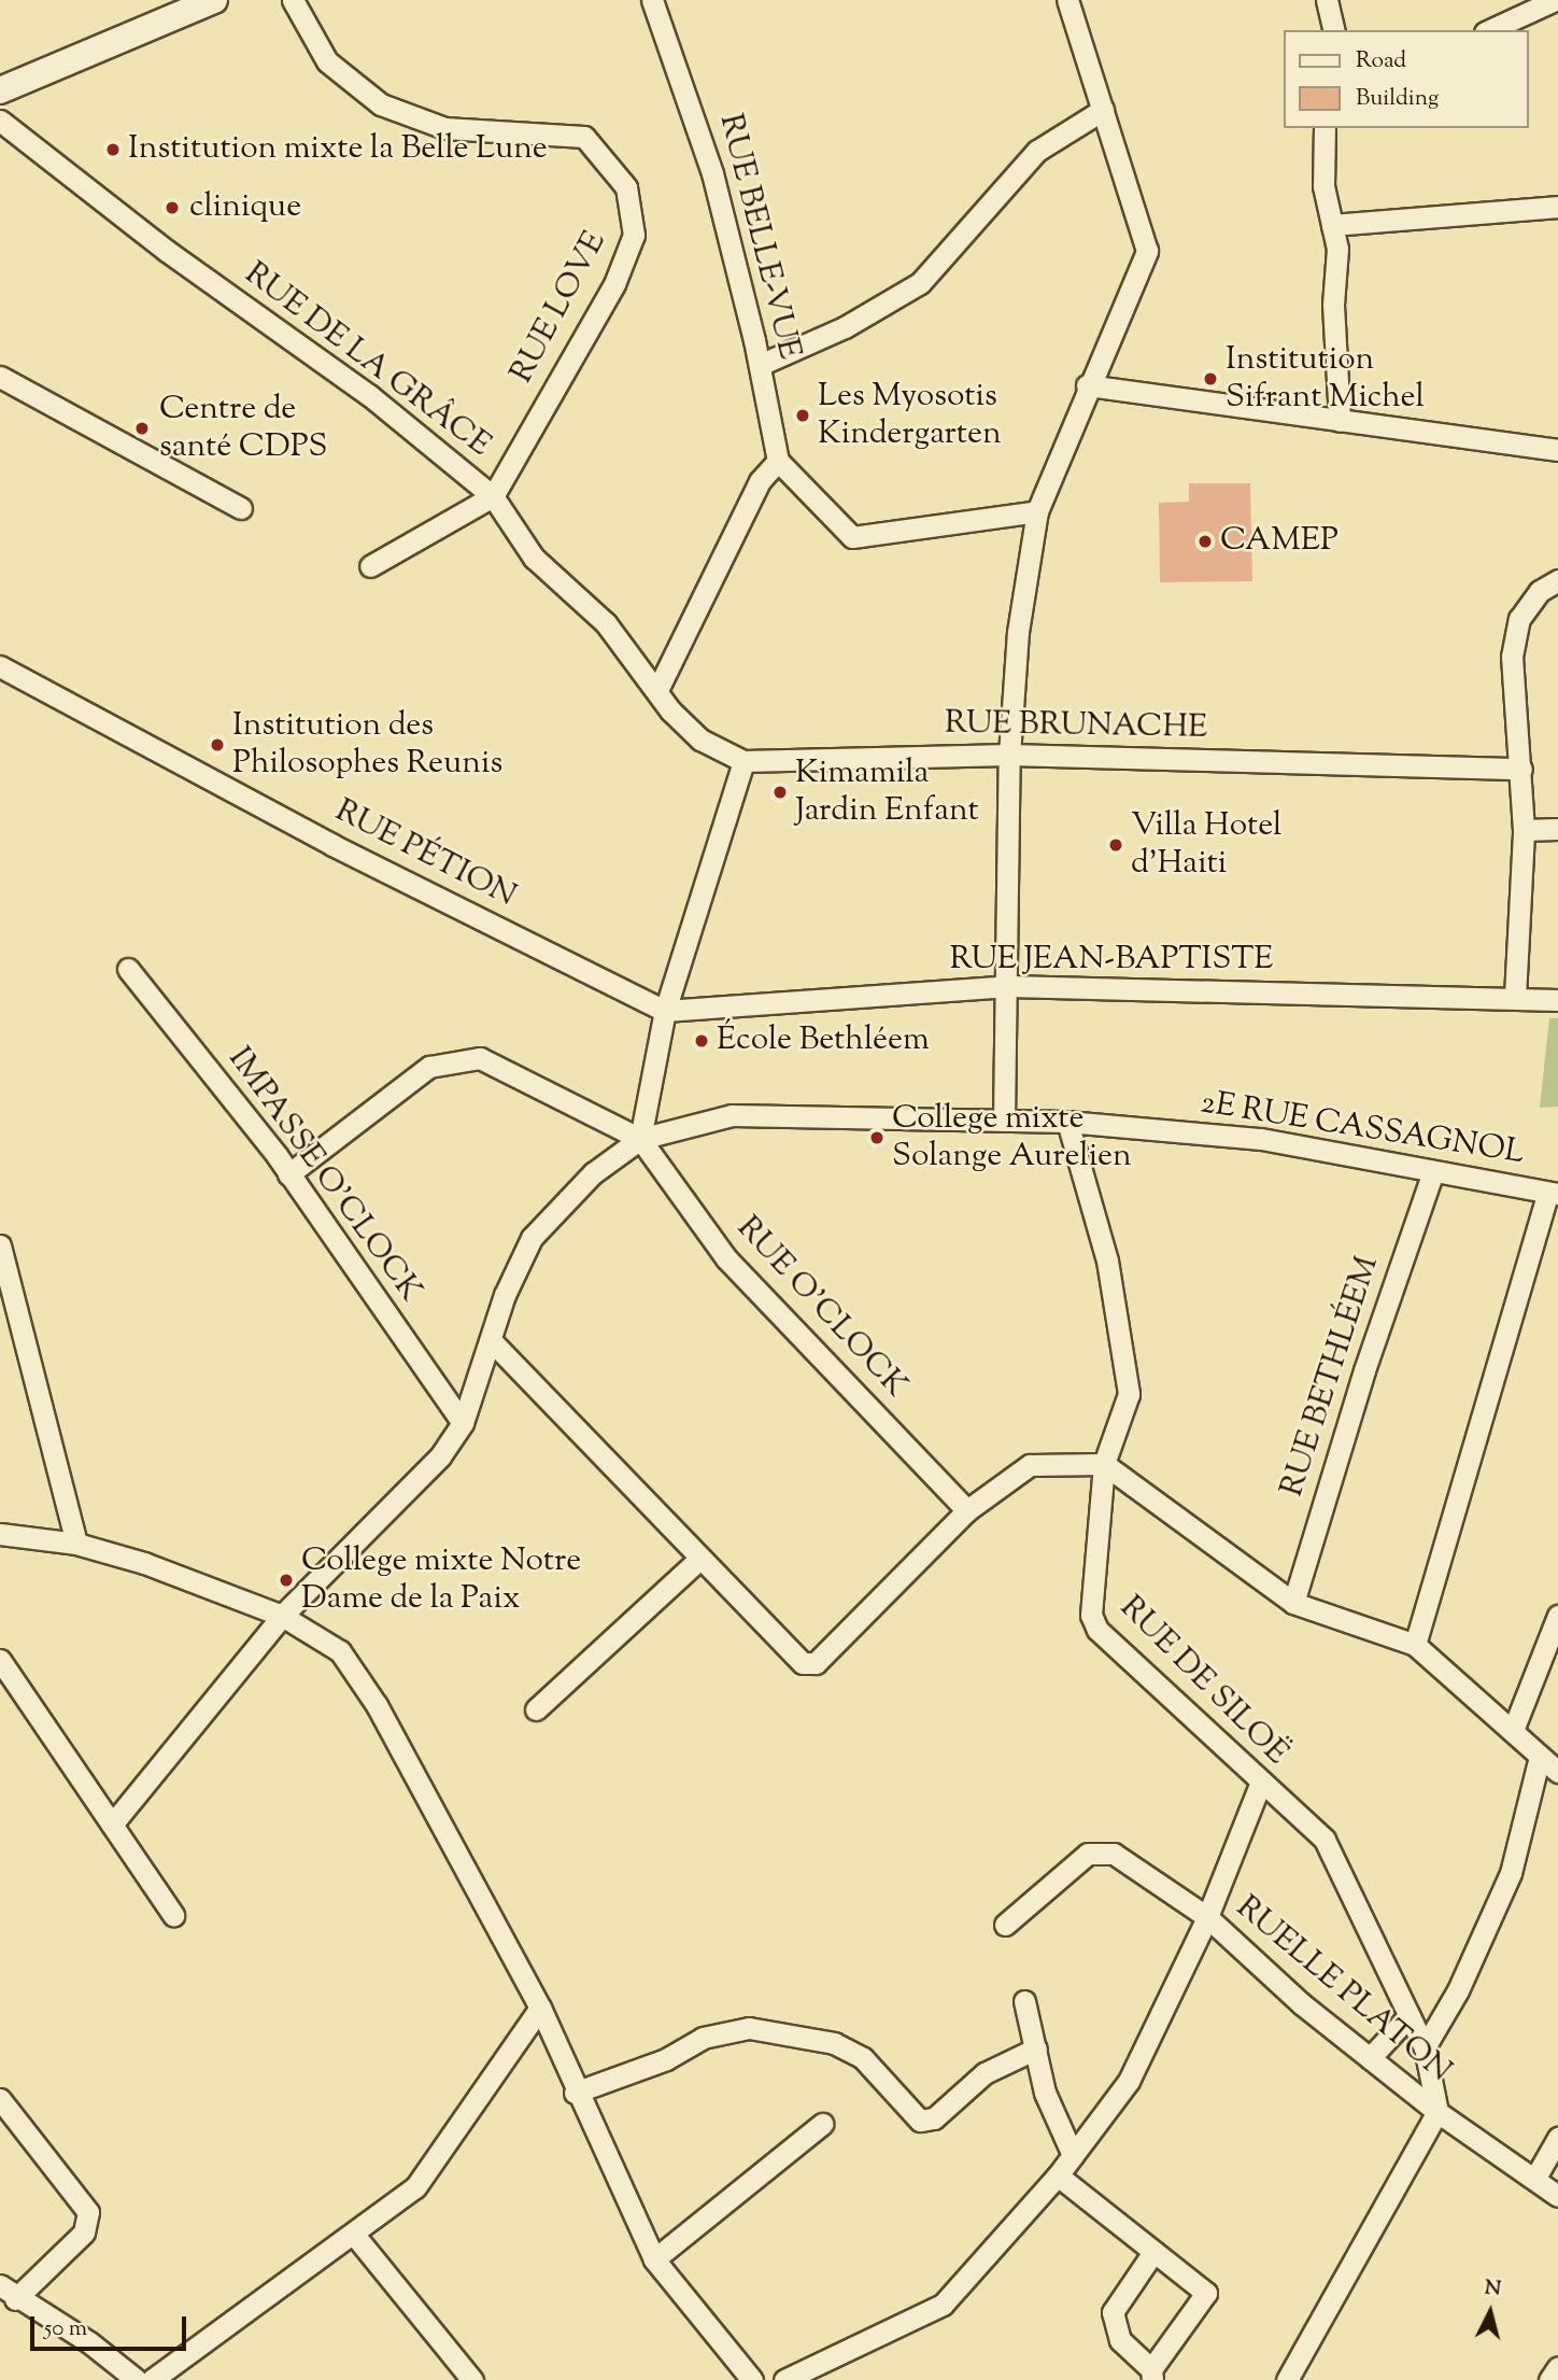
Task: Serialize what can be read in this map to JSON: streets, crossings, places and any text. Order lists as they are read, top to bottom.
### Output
{
  "streets": {
    "street": [
      "RUE BELLE-VUE",
      "RUE LOVE",
      "RUE DE LA GRÂCE",
      "RUE BRUNACHE",
      "RUE PÉTION",
      "RUE JEAN-BAPTISTE",
      "2E RUE CASSAGNOL",
      "IMPASSE O'CLOCK",
      "RUE O'CLOCK",
      "RUE BETHLÉEM",
      "RUE DE SILOË",
      "RUELLE PLATON"
    ]
  },
  "crossings": [
    ["RUE LOVE", "RUE DE LA GRÂCE"],
    ["RUE DE LA GRÂCE", "RUE BRUNACHE"],
    ["RUE PÉTION", "RUE JEAN-BAPTISTE"],
    ["2E RUE CASSAGNOL", "IMPASSE O'CLOCK"],
    ["2E RUE CASSAGNOL", "RUE O'CLOCK"],
    ["2E RUE CASSAGNOL", "RUE BETHLÉEM"],
    ["2E RUE CASSAGNOL", "RUE DE SILOË"],
    ["RUE DE SILOË", "RUELLE PLATON"]
  ],
  "places": [
    "Institution mixte la Belle Lune",
    "clinique",
    "Institution Sifrant Michel",
    "Les Myosotis Kindergarten",
    "Centre de santé CDPS",
    "CAMEP",
    "Institution des Philosophes Reunis",
    "Kimamila Jardin Enfant",
    "Villa Hotel d'Haiti",
    "École Bethléem",
    "College mixte Solange Aurelien",
    "College mixte Notre Dame de la Paix"
  ],
  "legend": ["Road", "Building"],
  "scale_bar": "50 m",
  "north": "top"
}
